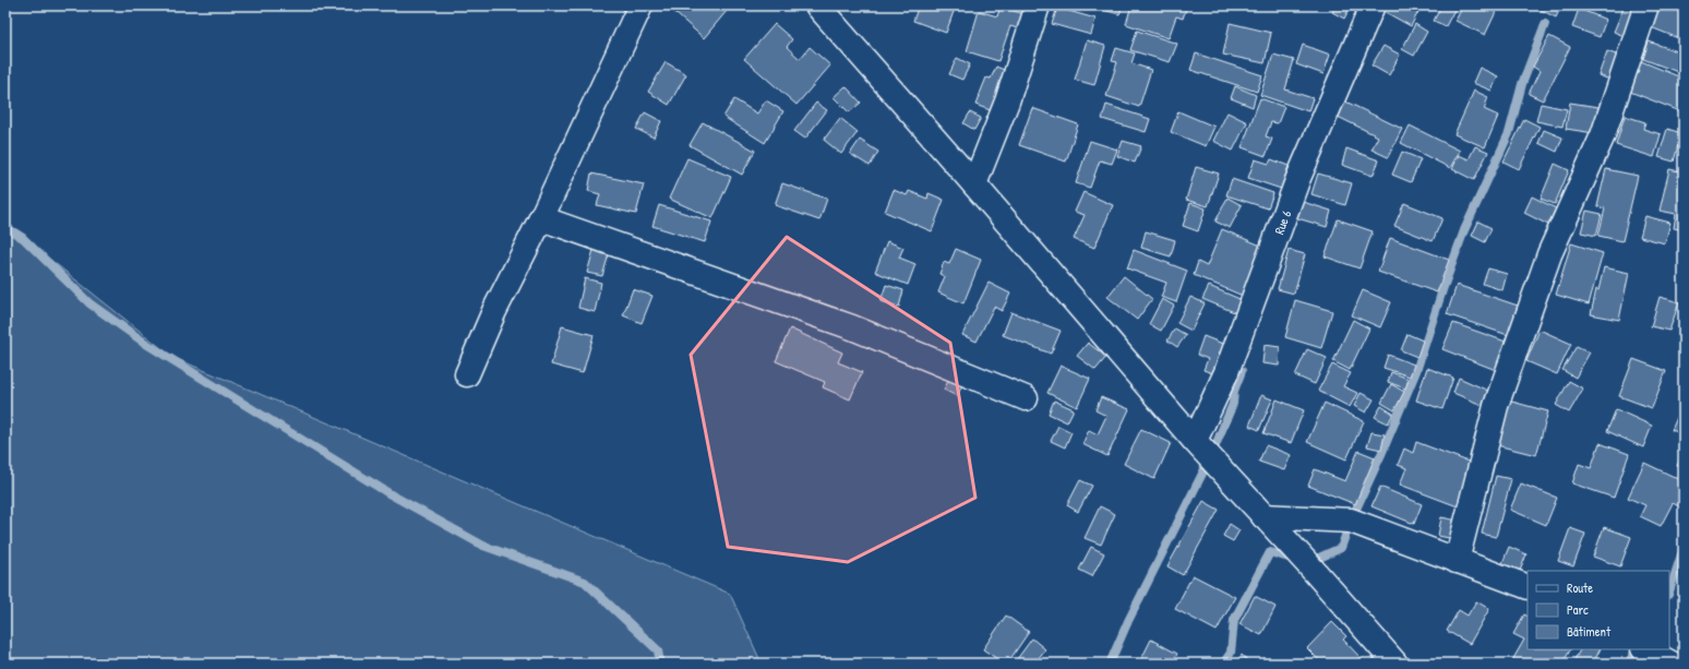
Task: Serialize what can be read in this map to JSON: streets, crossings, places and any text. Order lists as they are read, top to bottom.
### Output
{
  "streets": {
    "street": ["Rue 6"]
  },
  "legend": ["Route", "Parc", "Bâtiment"]
}
